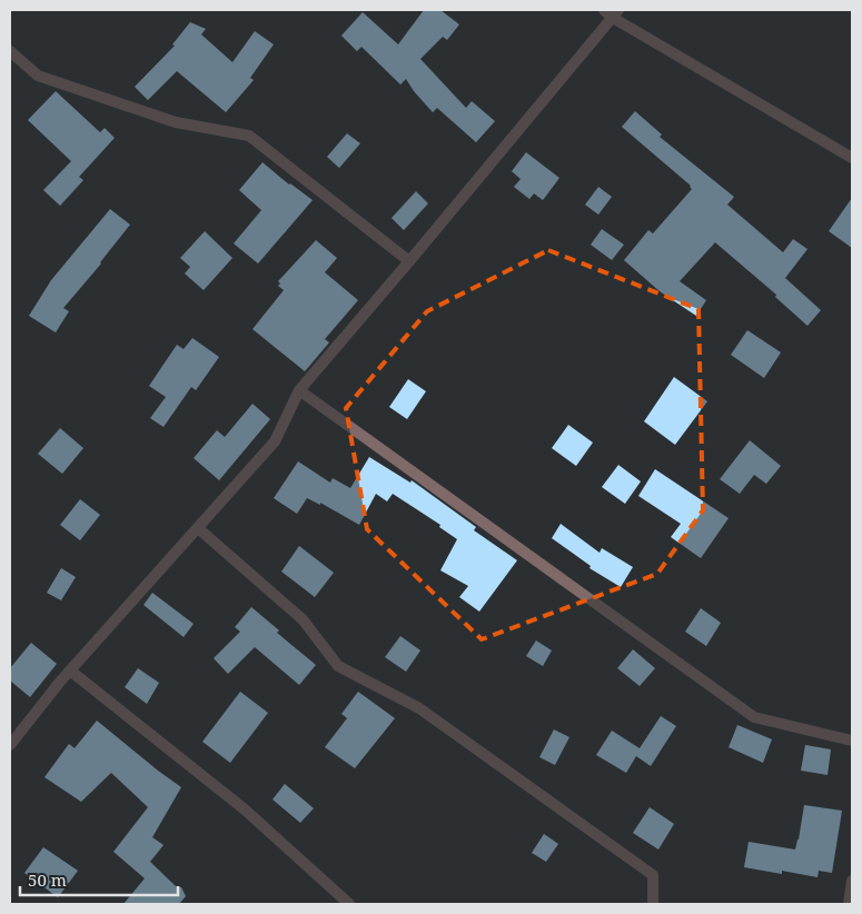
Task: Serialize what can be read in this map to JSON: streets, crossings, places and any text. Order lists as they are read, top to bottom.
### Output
{
  "scale_bar": "50 m"
}
